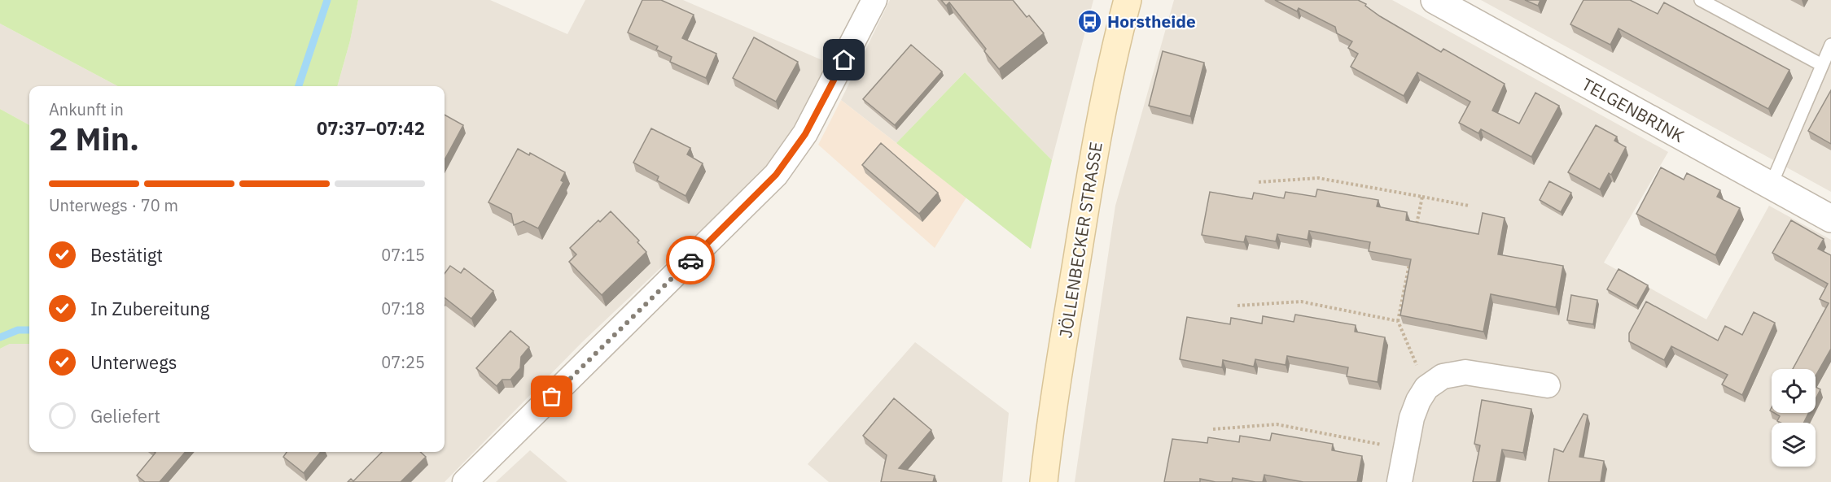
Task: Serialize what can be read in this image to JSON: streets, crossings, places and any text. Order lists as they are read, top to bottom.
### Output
{
  "streets": {
    "main road": ["JÖLLENBECKER STRASSE"],
    "street": ["TELGENBRINK"]
  },
  "places": {
    "bus stop": ["Horstheide"]
  },
  "page": {
    "heading": ["2 Min.", "Ankunft in", "07:37–07:42"],
    "bar": "Unterwegs · 70 m",
    "list": [
      ["Bestätigt", "07:15"],
      ["In Zubereitung", "07:18"],
      ["Unterwegs", "07:25"],
      "Geliefert"
    ]
  }
}
